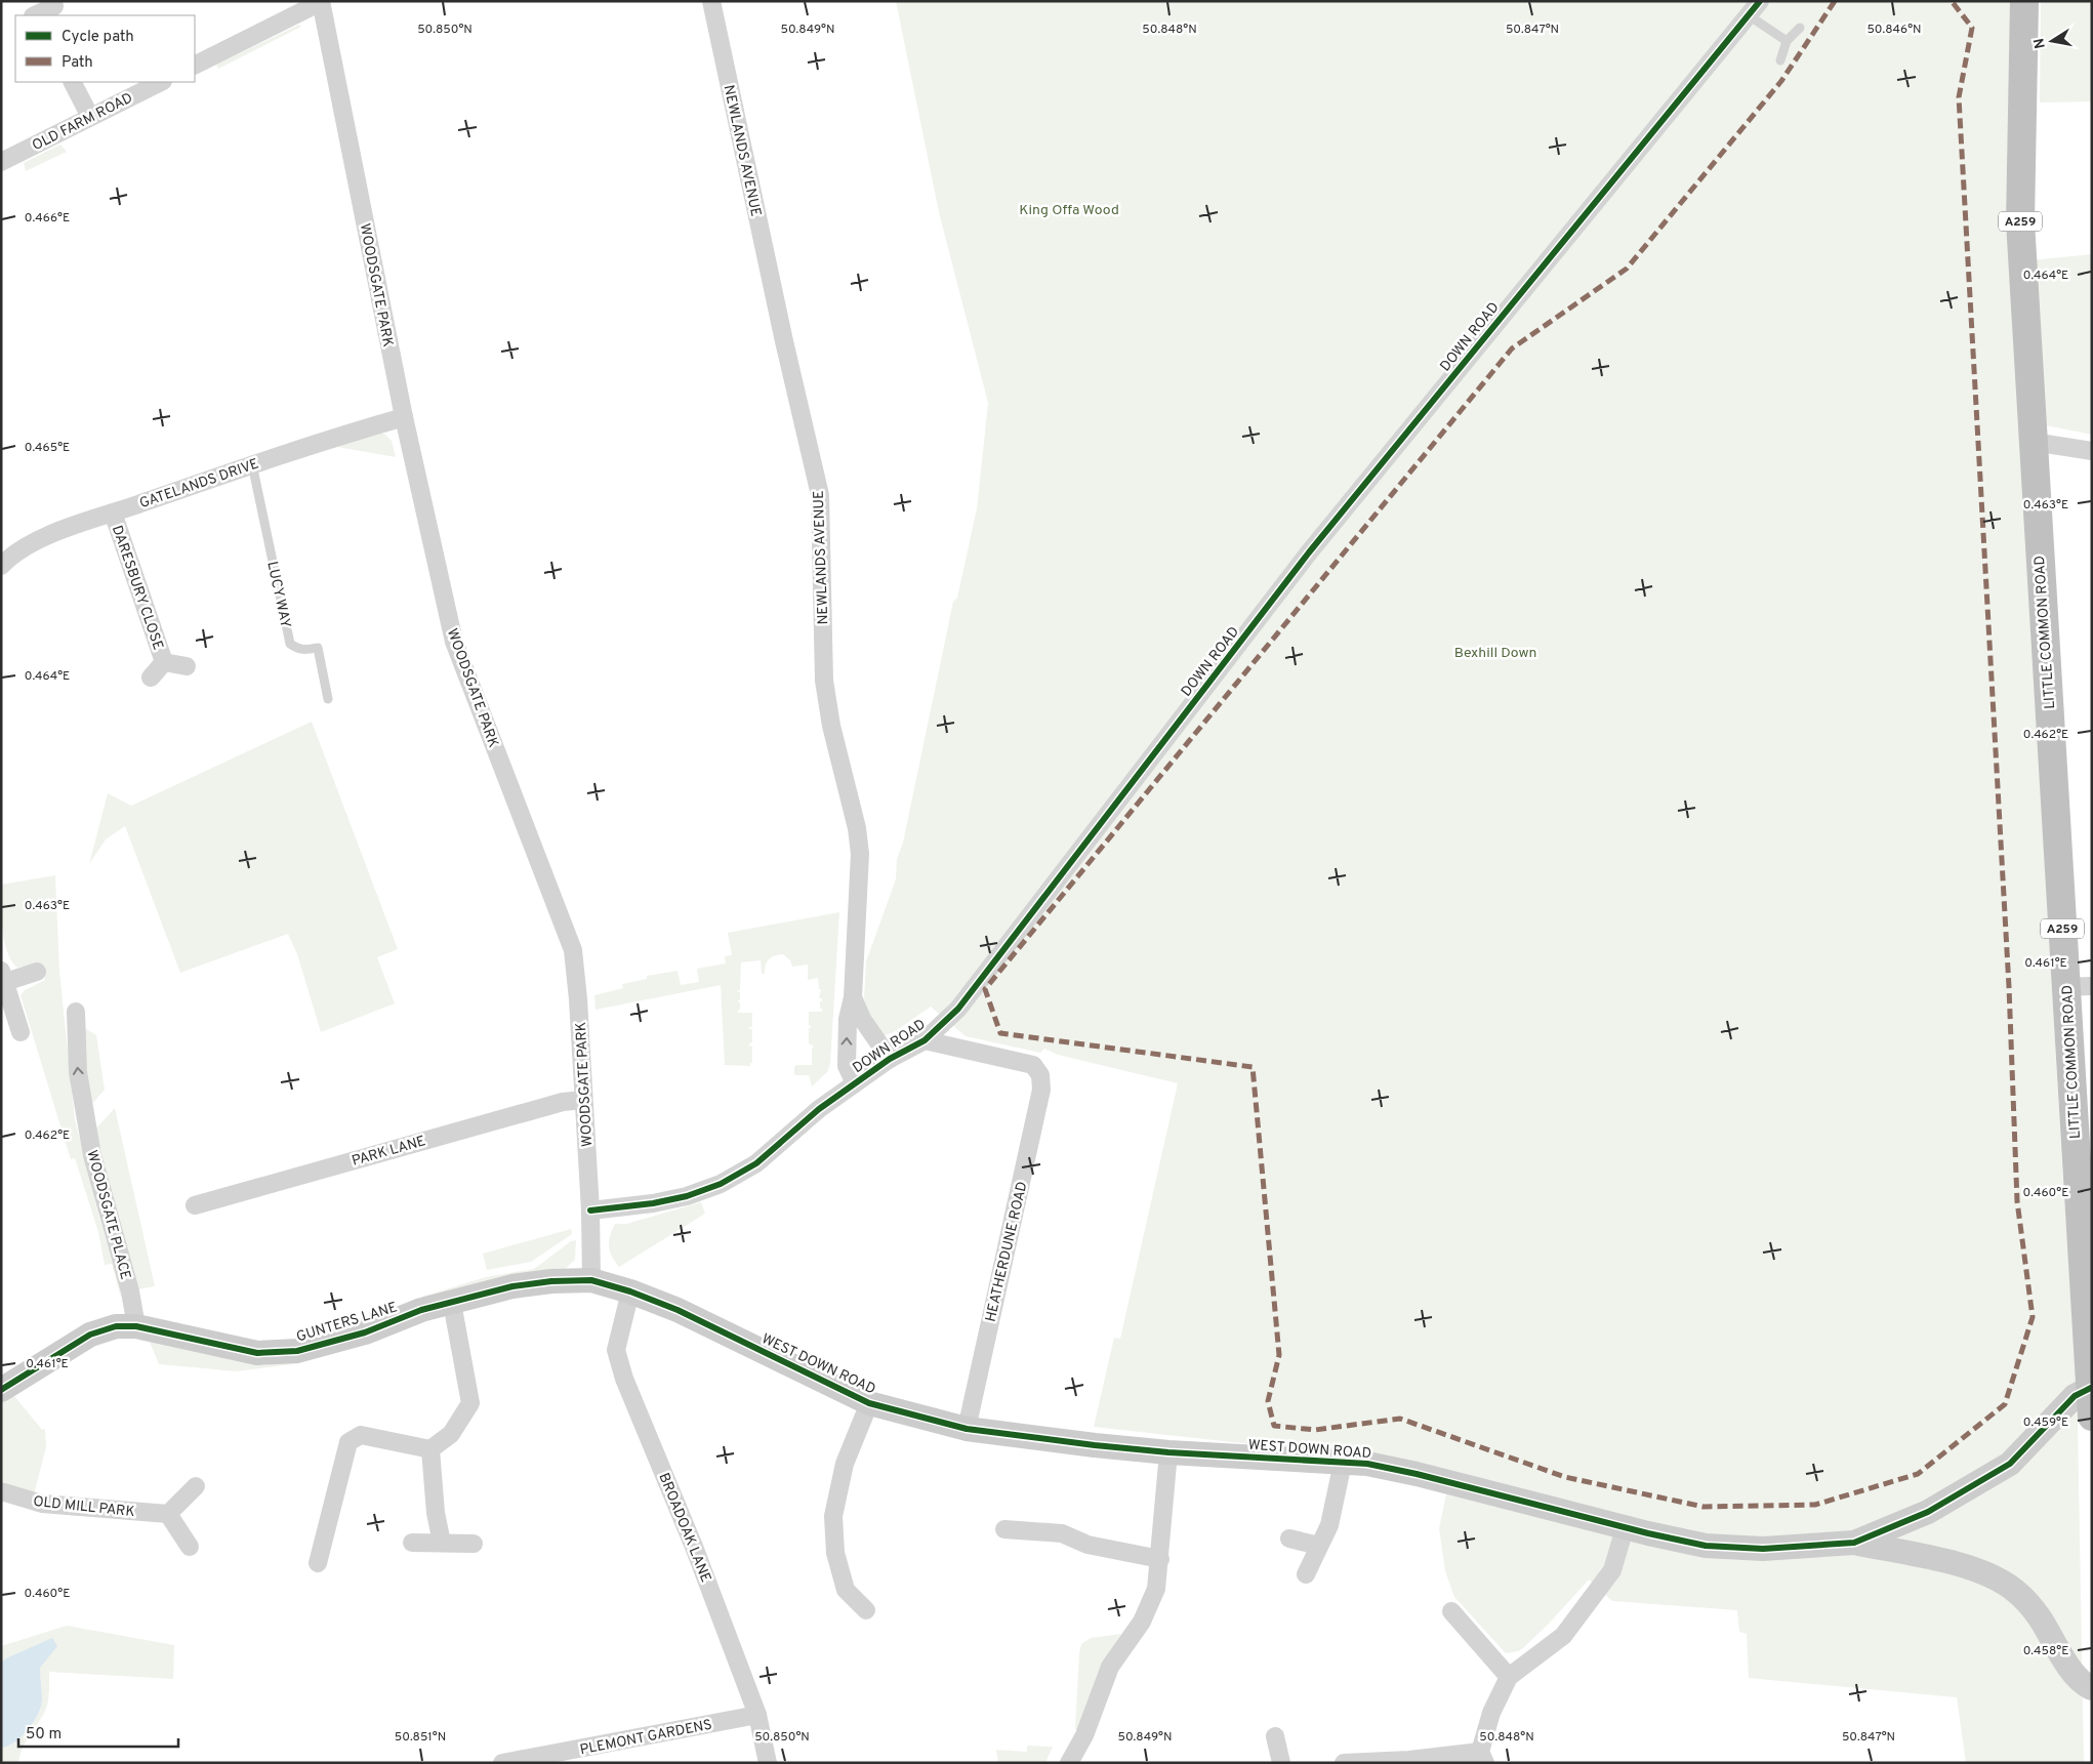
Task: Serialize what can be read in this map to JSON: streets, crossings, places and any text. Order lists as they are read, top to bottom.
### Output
{
  "streets": {
    "highway": ["A259", "LITTLE COMMON ROAD"],
    "street": [
      "OLD FARM ROAD",
      "NEWLANDS AVENUE",
      "WOODSGATE PARK",
      "DOWN ROAD",
      "GATELANDS DRIVE",
      "DARESBURY CLOSE",
      "PARK LANE",
      "WOODSGATE PLACE",
      "HEATHERDUNE ROAD",
      "GUNTERS LANE",
      "WEST DOWN ROAD",
      "OLD MILL PARK",
      "BROADOAK LANE",
      "PLEMONT GARDENS"
    ],
    "lane": ["LUCY WAY"]
  },
  "crossings": [
    ["NEWLANDS AVENUE", "DOWN ROAD"],
    ["WOODSGATE PARK", "DOWN ROAD"],
    ["WOODSGATE PARK", "GATELANDS DRIVE"],
    ["WOODSGATE PARK", "PARK LANE"],
    ["WOODSGATE PARK", "GUNTERS LANE"],
    ["WOODSGATE PARK", "WEST DOWN ROAD"],
    ["DOWN ROAD", "HEATHERDUNE ROAD"],
    ["GATELANDS DRIVE", "DARESBURY CLOSE"],
    ["GATELANDS DRIVE", "LUCY WAY"],
    ["LITTLE COMMON ROAD", "WEST DOWN ROAD"],
    ["WOODSGATE PLACE", "GUNTERS LANE"],
    ["HEATHERDUNE ROAD", "WEST DOWN ROAD"],
    ["GUNTERS LANE", "WEST DOWN ROAD"],
    ["WEST DOWN ROAD", "BROADOAK LANE"],
    ["BROADOAK LANE", "PLEMONT GARDENS"]
  ],
  "one_way": ["WOODSGATE PLACE"],
  "parks": ["King Offa Wood", "Bexhill Down"],
  "legend": ["Cycle path", "Path"],
  "scale_bar": "50 m",
  "north": "left",
  "coordinates": [
    "50.846°N",
    "50.850°N",
    "50.849°N",
    "50.848°N",
    "50.847°N",
    "0.466°E",
    "0.464°E",
    "0.465°E",
    "0.463°E",
    "0.462°E",
    "0.461°E",
    "0.460°E",
    "0.459°E",
    "0.458°E",
    "50.851°N"
  ]
}
